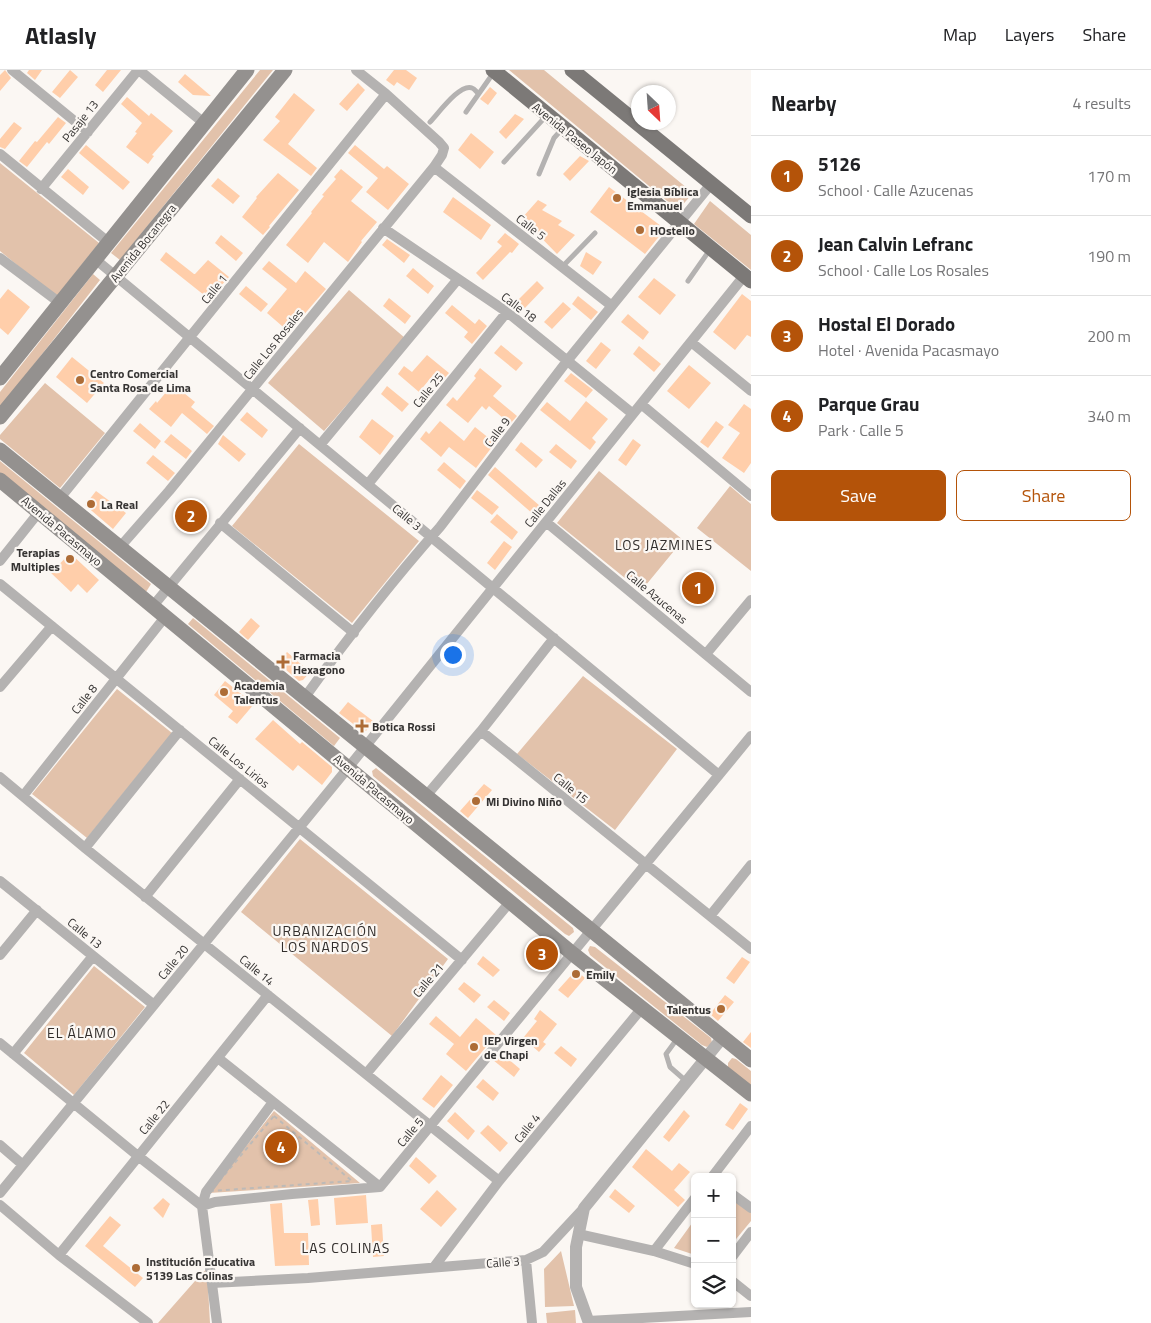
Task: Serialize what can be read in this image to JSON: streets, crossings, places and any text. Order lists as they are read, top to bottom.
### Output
{
  "streets": {
    "main road": ["Avenida Paseo Japón", "Avenida Bocanegra", "Avenida Pacasmayo"],
    "street": [
      "Pasaje 13",
      "Calle 5",
      "Calle 1",
      "Calle 18",
      "Calle Los Rosales",
      "Calle 25",
      "Calle 9",
      "Calle Dallas",
      "Calle 3",
      "Calle Azucenas",
      "Calle 8",
      "Calle Los Lirios",
      "Calle 15",
      "Calle 13",
      "Calle 20",
      "Calle 14",
      "Calle 21",
      "Calle 22",
      "Calle 4"
    ]
  },
  "crossings": [
    ["Avenida Paseo Japón", "Calle 9"],
    ["Avenida Paseo Japón", "Calle Dallas"],
    ["Calle 5", "Calle Los Rosales"],
    ["Calle 5", "Calle 9"],
    ["Calle 5", "Avenida Pacasmayo"],
    ["Calle 5", "Calle 14"],
    ["Avenida Bocanegra", "Calle 3"],
    ["Calle 1", "Calle Los Rosales"],
    ["Calle 1", "Calle 3"],
    ["Calle 1", "Avenida Pacasmayo"],
    ["Calle 18", "Calle Los Rosales"],
    ["Calle 18", "Calle 25"],
    ["Calle 18", "Calle 9"],
    ["Calle 18", "Calle Dallas"],
    ["Calle Los Rosales", "Calle 3"],
    ["Calle Los Rosales", "Avenida Pacasmayo"],
    ["Calle 25", "Calle 3"],
    ["Calle 9", "Calle 3"],
    ["Calle 9", "Avenida Pacasmayo"],
    ["Calle Dallas", "Calle 3"],
    ["Calle Dallas", "Avenida Pacasmayo"],
    ["Calle Dallas", "Calle Azucenas"],
    ["Calle Dallas", "Calle 20"],
    ["Calle 3", "Avenida Pacasmayo"],
    ["Calle 3", "Calle 4"],
    ["Avenida Pacasmayo", "Calle 8"],
    ["Avenida Pacasmayo", "Calle 20"],
    ["Avenida Pacasmayo", "Calle 21"],
    ["Avenida Pacasmayo", "Calle 4"],
    ["Calle 8", "Calle Los Lirios"],
    ["Calle 8", "Calle 14"],
    ["Calle Los Lirios", "Calle 20"],
    ["Calle Los Lirios", "Calle 21"],
    ["Calle 13", "Calle 20"],
    ["Calle 20", "Calle 14"],
    ["Calle 14", "Calle 21"],
    ["Calle 14", "Calle 22"],
    ["Calle 14", "Calle 4"]
  ],
  "districts": [
    "LOS JAZMINES",
    "URBANIZACIÓN LOS NARDOS",
    "EL ÁLAMO",
    "LAS COLINAS"
  ],
  "places": {
    "other": [
      "Iglesia Bíblica Emmanuel",
      "HOstello",
      "Centro Comercial Santa Rosa de Lima",
      "La Real",
      "Terapias Multiples",
      "Academia Talentus",
      "Mi Divino Niño",
      "Emily",
      "Talentus",
      "IEP Virgen de Chapi",
      "Institución Educativa 5139 Las Colinas"
    ],
    "health": ["Farmacia Hexagono", "Botica Rossi"]
  },
  "north": "bottom right",
  "page": {
    "header": "Atlasly",
    "nav": ["Map", "Layers", "Share"],
    "heading": ["Nearby", "4 results"],
    "list": [
      {
        "mark": "1",
        "name": "5126",
        "note": "School · Calle Azucenas",
        "value": "170 m"
      },
      {
        "mark": "2",
        "name": "Jean Calvin Lefranc",
        "note": "School · Calle Los Rosales",
        "value": "190 m"
      },
      {
        "mark": "3",
        "name": "Hostal El Dorado",
        "note": "Hotel · Avenida Pacasmayo",
        "value": "200 m"
      },
      {
        "mark": "4",
        "name": "Parque Grau",
        "note": "Park · Calle 5",
        "value": "340 m"
      }
    ],
    "buttons": ["Save", "Share"],
    "pins": [
      "2",
      "1",
      "3",
      "4"
    ],
    "map_buttons": ["+", "−"]
  }
}
